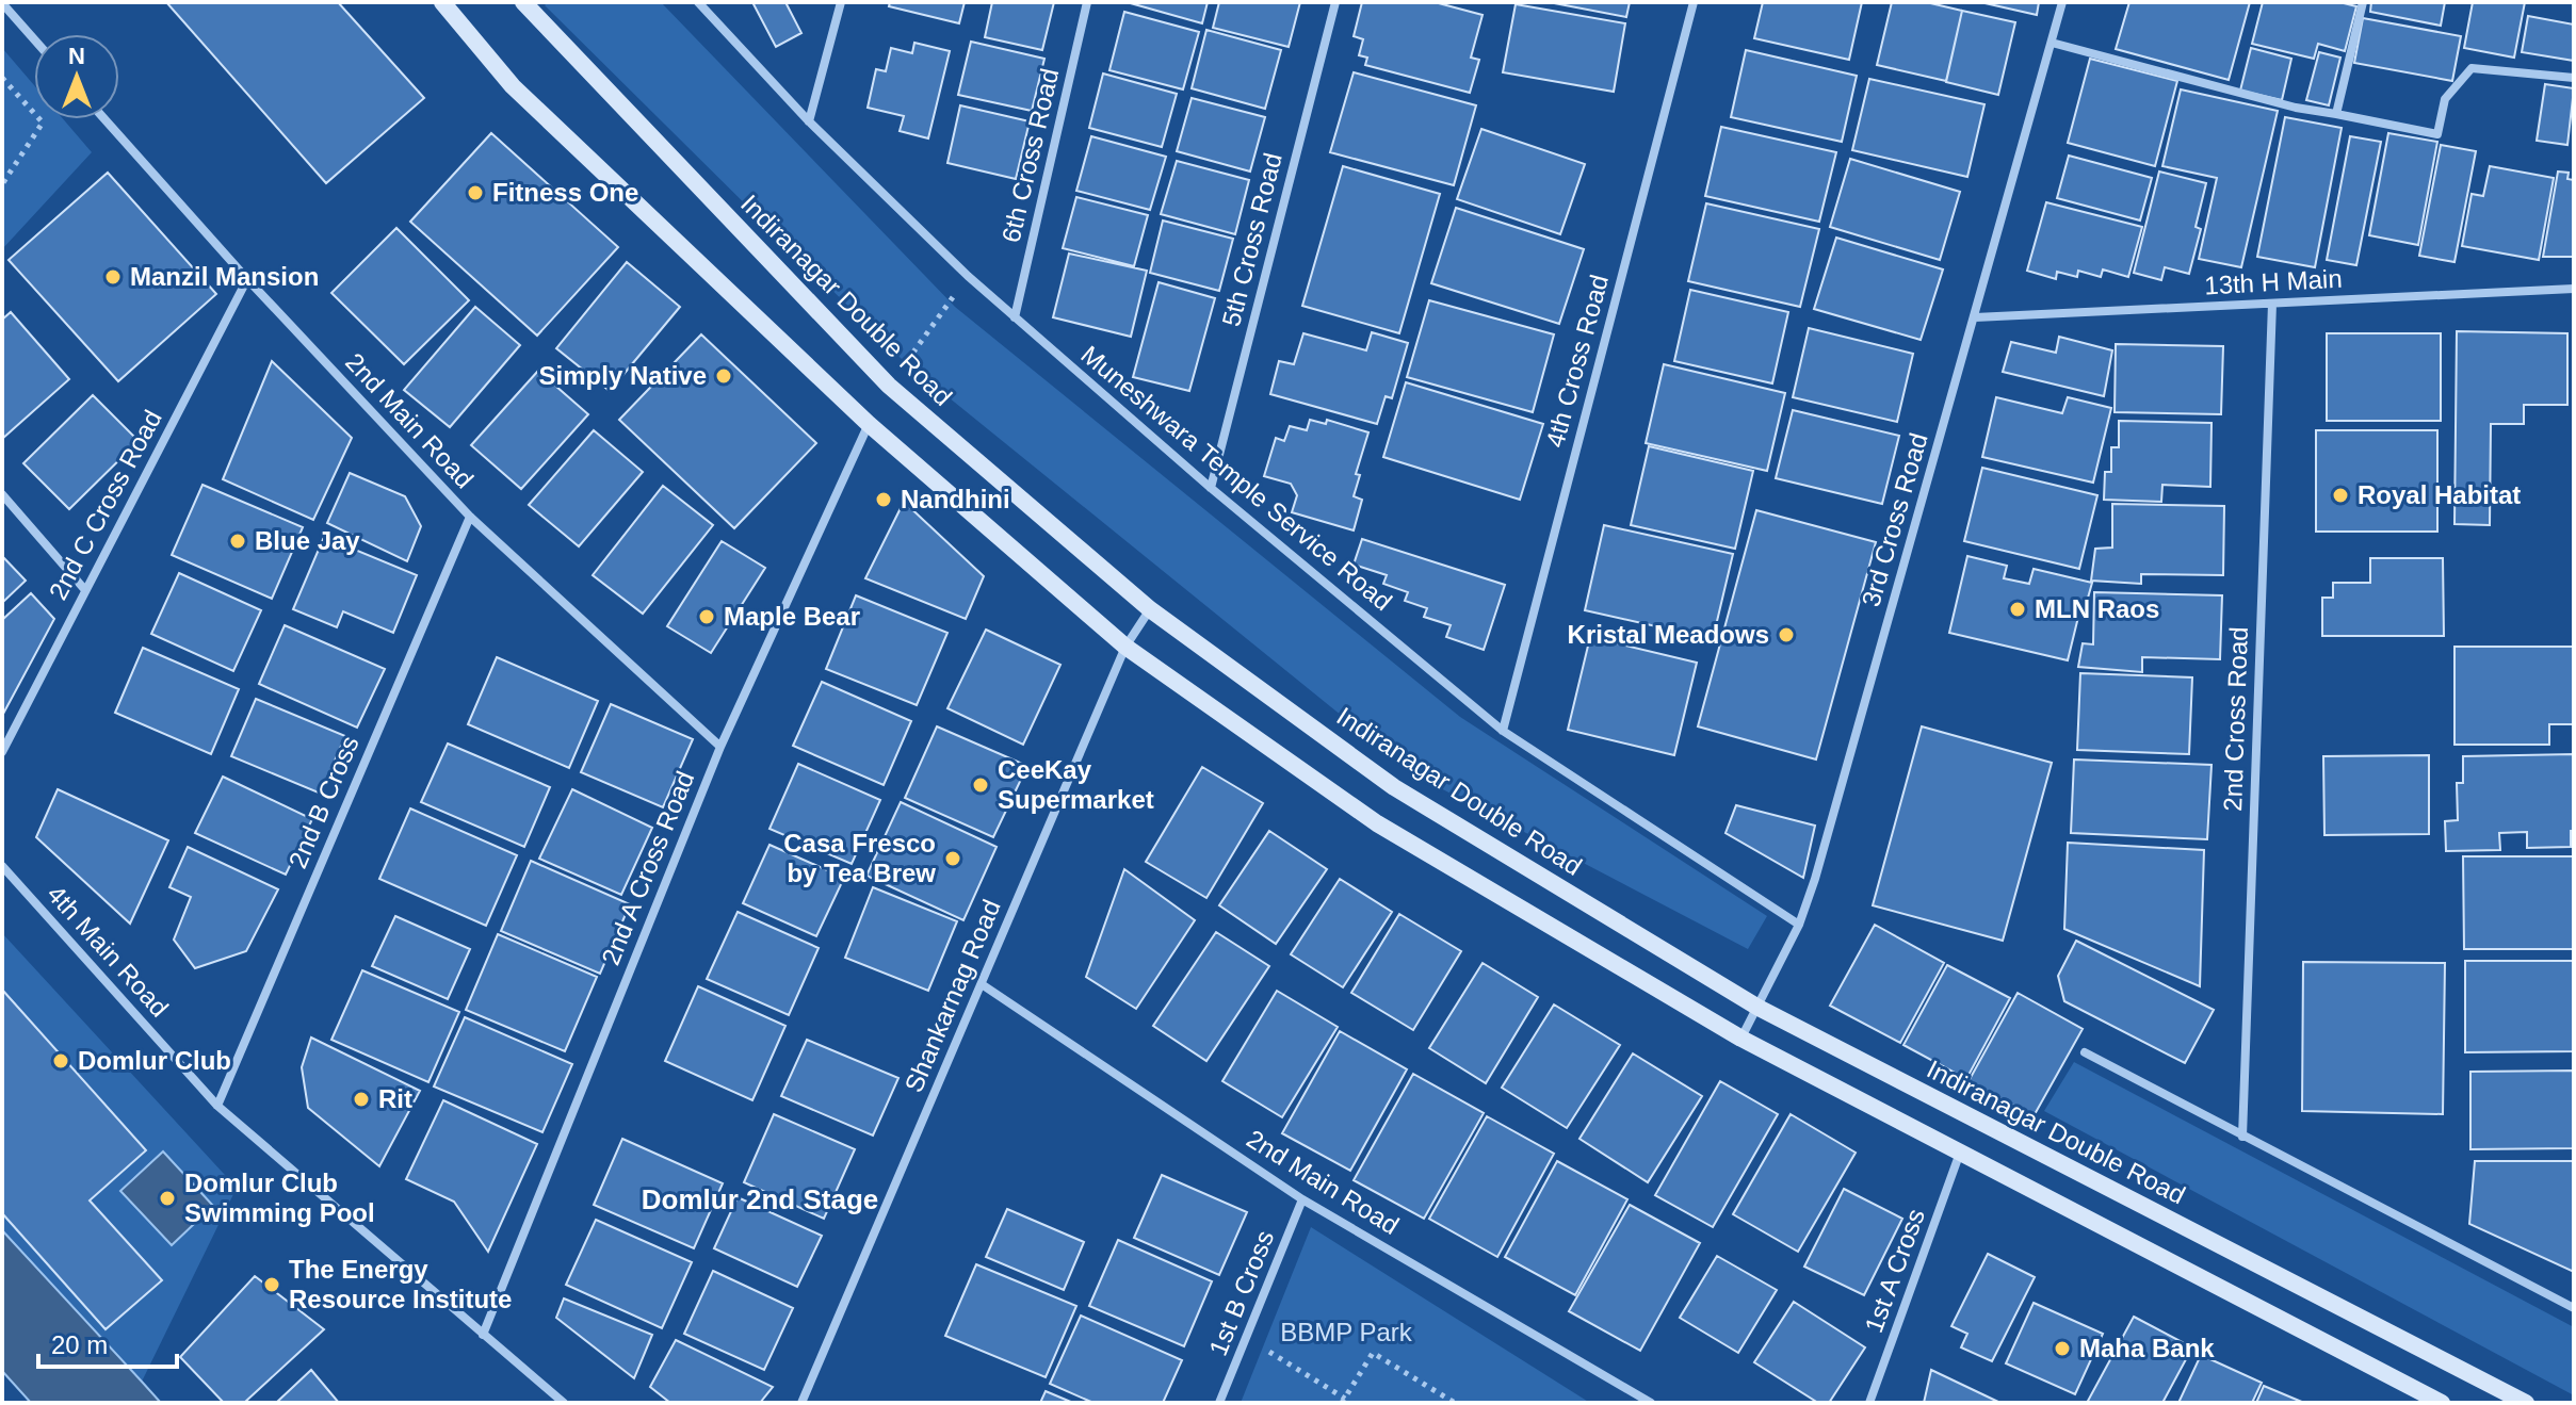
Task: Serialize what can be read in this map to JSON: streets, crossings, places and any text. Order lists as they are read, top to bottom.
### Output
{
  "streets": {
    "street": [
      "6th Cross Road",
      "5th Cross Road",
      "13th H Main",
      "Indiranagar Double Road",
      "4th Cross Road",
      "2nd Main Road",
      "Muneshwara Temple Service Road",
      "2nd C Cross Road",
      "3rd Cross Road",
      "2nd Cross Road",
      "2nd B Cross",
      "2nd A Cross Road",
      "4th Main Road",
      "Shankarnag Road",
      "1st A Cross",
      "1st B Cross"
    ]
  },
  "crossings": [
    ["6th Cross Road", "Muneshwara Temple Service Road"],
    ["5th Cross Road", "Muneshwara Temple Service Road"],
    ["13th H Main", "3rd Cross Road"],
    ["13th H Main", "2nd Cross Road"],
    ["Indiranagar Double Road", "3rd Cross Road"],
    ["Indiranagar Double Road", "Shankarnag Road"],
    ["4th Cross Road", "Muneshwara Temple Service Road"],
    ["2nd Main Road", "2nd C Cross Road"],
    ["2nd Main Road", "2nd B Cross"],
    ["2nd Main Road", "2nd A Cross Road"],
    ["2nd Main Road", "Shankarnag Road"],
    ["2nd Main Road", "1st B Cross"],
    ["Muneshwara Temple Service Road", "3rd Cross Road"],
    ["2nd B Cross", "4th Main Road"],
    ["2nd A Cross Road", "4th Main Road"]
  ],
  "districts": ["Domlur 2nd Stage"],
  "parks": ["BBMP Park"],
  "places": [
    "Fitness One",
    "Manzil Mansion",
    "Simply Native",
    "Royal Habitat",
    "Nandhini",
    "Blue Jay",
    "MLN Raos",
    "Maple Bear",
    "Kristal Meadows",
    "CeeKay Supermarket",
    "Casa Fresco by Tea Brew",
    "Domlur Club",
    "Rit",
    "Domlur Club Swimming Pool",
    "The Energy Resource Institute",
    "Maha Bank"
  ],
  "scale_bar": "20 m",
  "north": "top"
}
